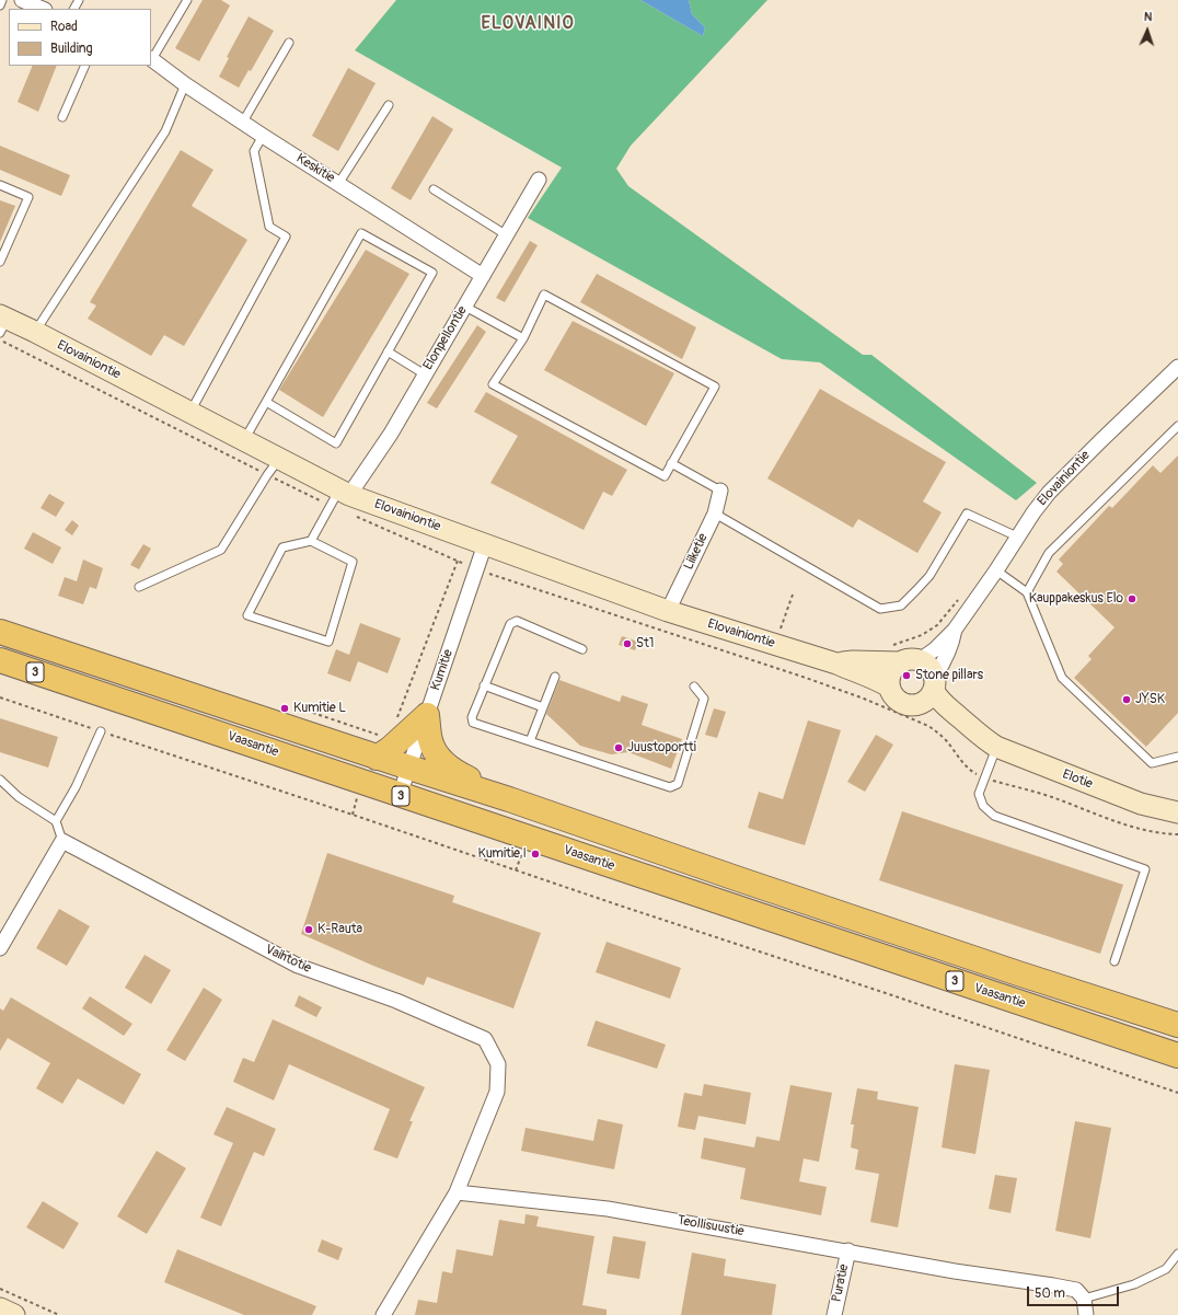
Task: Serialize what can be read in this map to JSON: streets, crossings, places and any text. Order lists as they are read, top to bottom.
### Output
{
  "streets": {
    "highway": ["3", "Vaasantie"],
    "main road": ["Elovainiontie", "Elotie"],
    "street": [
      "Keskitie",
      "Elonpellontie",
      "Liiketie",
      "Kumitie",
      "Vaihtotie",
      "Teollisuustie",
      "Puratie"
    ]
  },
  "crossings": [
    ["Keskitie", "Elonpellontie"],
    ["Elonpellontie", "Elovainiontie"],
    ["Elovainiontie", "Liiketie"],
    ["Elovainiontie", "Kumitie"],
    ["Elovainiontie", "Elotie"],
    ["Kumitie", "Vaasantie"],
    ["Vaihtotie", "Teollisuustie"],
    ["Teollisuustie", "Puratie"]
  ],
  "districts": ["ELOVAINIO"],
  "places": [
    "Kauppakeskus Elo",
    "St1",
    "Stone pillars",
    "JYSK",
    "Kumitie L",
    "Juustoportti",
    "Kumitie I",
    "K-Rauta"
  ],
  "legend": ["Road", "Building"],
  "scale_bar": "50 m",
  "north": "top"
}
